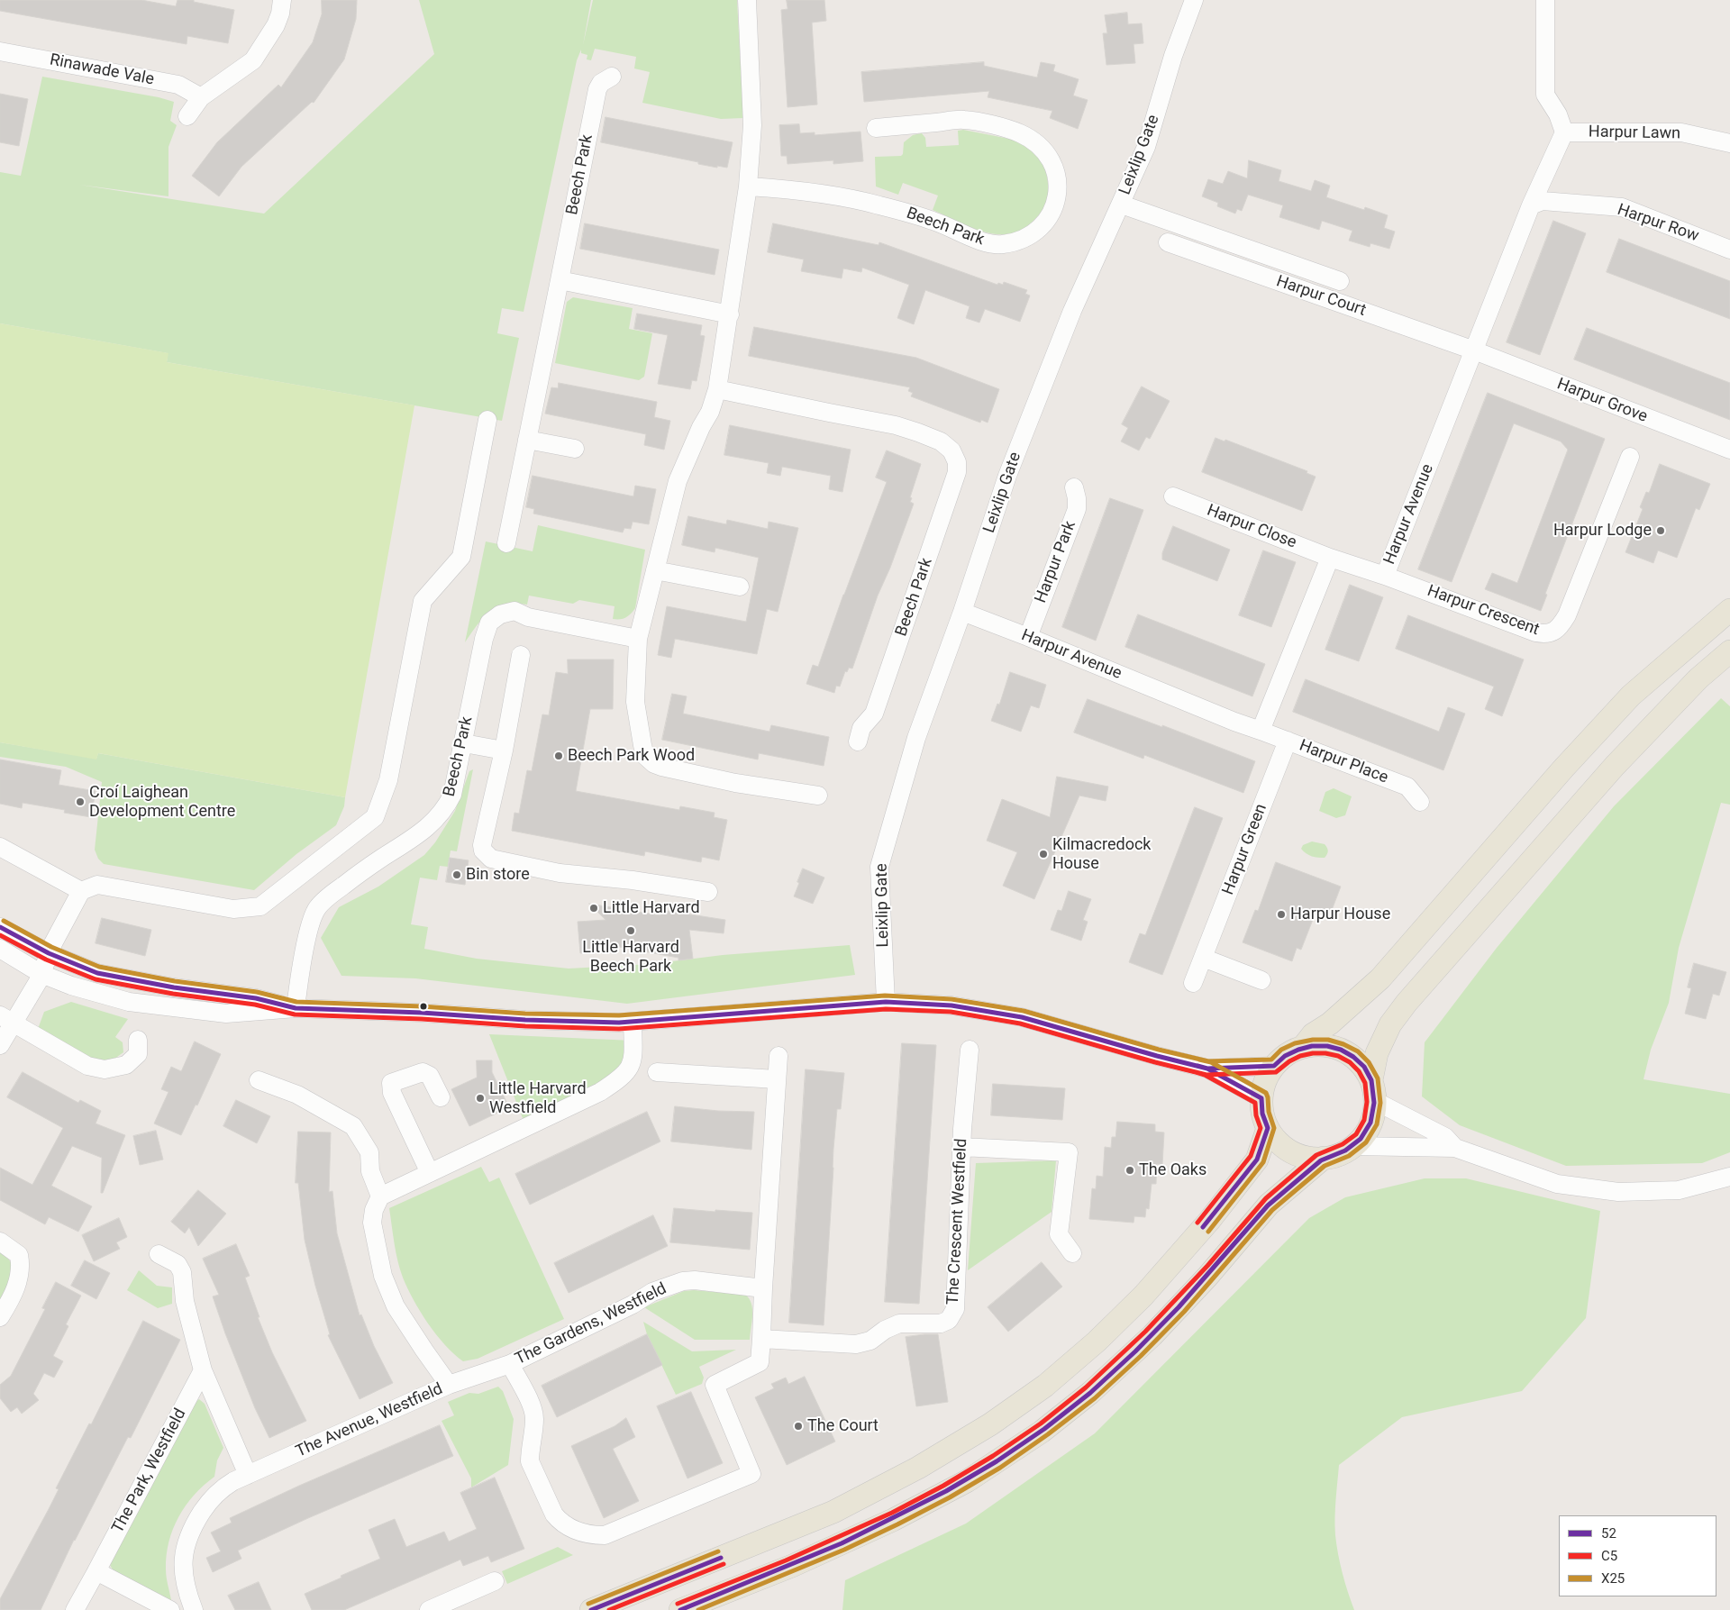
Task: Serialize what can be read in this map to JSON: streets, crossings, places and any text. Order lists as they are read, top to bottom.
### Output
{
  "streets": {
    "street": [
      "Rinawade Vale",
      "Harpur Lawn",
      "Leixlip Gate",
      "Beech Park",
      "Harpur Row",
      "Harpur Court",
      "Harpur Grove",
      "Harpur Avenue",
      "Harpur Close",
      "Harpur Park",
      "Harpur Crescent",
      "Harpur Place",
      "Harpur Green",
      "The Crescent Westfield",
      "The Gardens, Westfield",
      "The Avenue, Westfield",
      "The Park, Westfield"
    ]
  },
  "crossings": [
    ["Harpur Lawn", "Harpur Avenue"],
    ["Leixlip Gate", "Harpur Avenue"],
    ["Harpur Row", "Harpur Avenue"],
    ["Harpur Court", "Harpur Grove"],
    ["Harpur Court", "Harpur Avenue"],
    ["Harpur Grove", "Harpur Avenue"],
    ["Harpur Avenue", "Harpur Close"],
    ["Harpur Avenue", "Harpur Park"],
    ["Harpur Avenue", "Harpur Crescent"],
    ["Harpur Avenue", "Harpur Place"],
    ["Harpur Place", "Harpur Green"],
    ["The Gardens, Westfield", "The Avenue, Westfield"]
  ],
  "places": [
    "Harpur Lodge",
    "Beech Park Wood",
    "Croí Laighean Development Centre",
    "Kilmacredock House",
    "Bin store",
    "Little Harvard",
    "Harpur House",
    "Little Harvard Beech Park",
    "Little Harvard Westfield",
    "The Oaks",
    "The Court"
  ],
  "lines": ["transit line X25", "transit line 52", "transit line C5"],
  "legend": ["52", "C5", "X25"]
}
